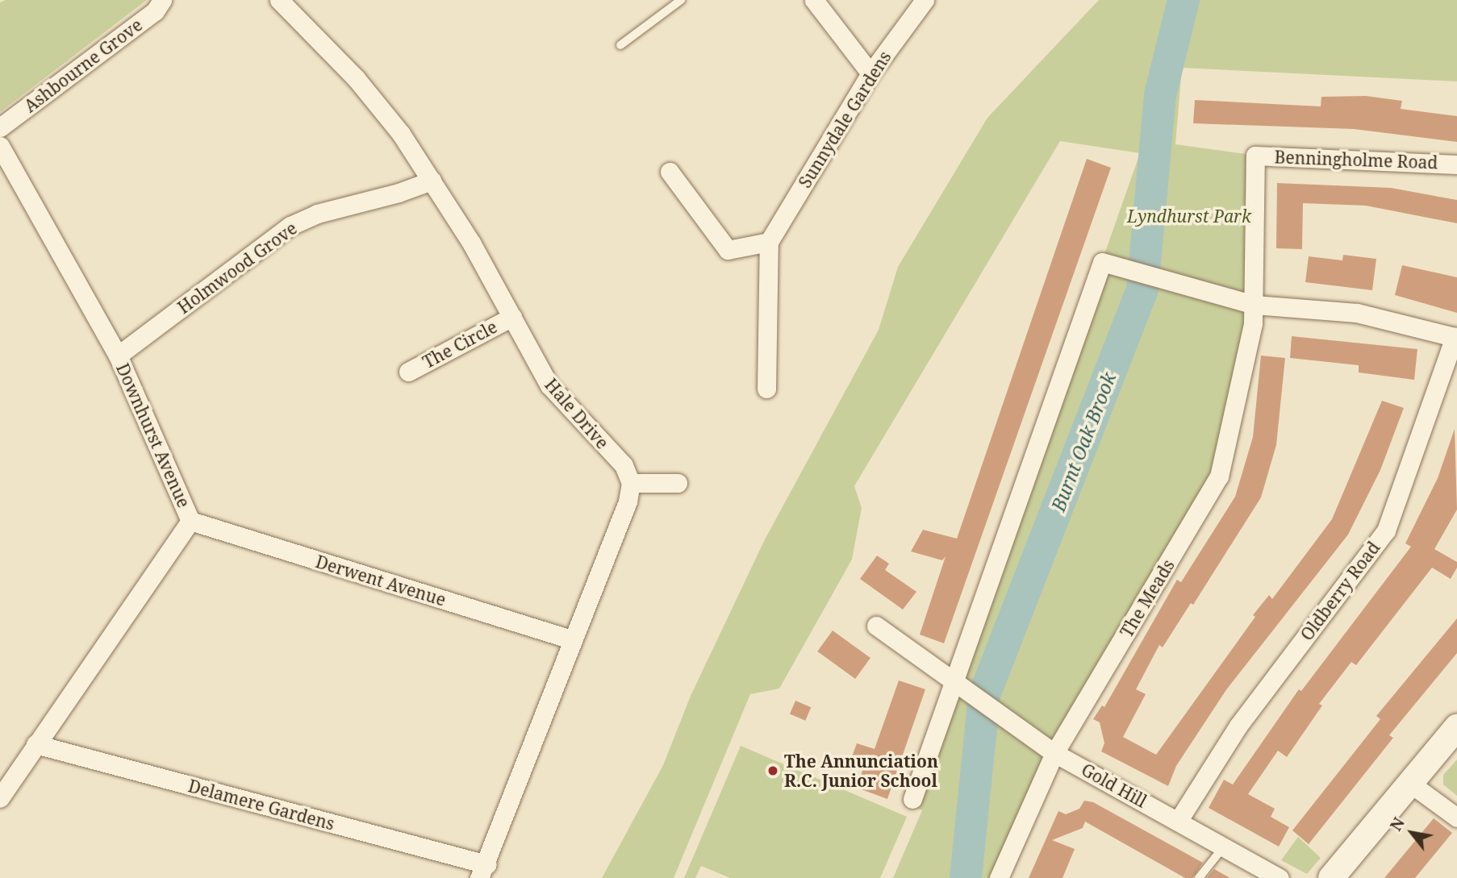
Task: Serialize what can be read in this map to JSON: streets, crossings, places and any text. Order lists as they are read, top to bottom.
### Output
{
  "streets": {
    "street": [
      "Ashbourne Grove",
      "Sunnydale Gardens",
      "Benningholme Road",
      "Holmwood Grove",
      "The Circle",
      "Hale Drive",
      "Downhurst Avenue",
      "Derwent Avenue",
      "Oldberry Road",
      "The Meads",
      "Gold Hill",
      "Delamere Gardens"
    ]
  },
  "crossings": [
    ["Benningholme Road", "The Meads"],
    ["Holmwood Grove", "Hale Drive"],
    ["Holmwood Grove", "Downhurst Avenue"],
    ["The Circle", "Hale Drive"],
    ["Downhurst Avenue", "Derwent Avenue"],
    ["Downhurst Avenue", "Delamere Gardens"],
    ["Oldberry Road", "Gold Hill"],
    ["The Meads", "Gold Hill"]
  ],
  "water": ["Burnt Oak Brook"],
  "parks": ["Lyndhurst Park"],
  "places": ["The Annunciation R.C. Junior School"],
  "north": "top left"
}
